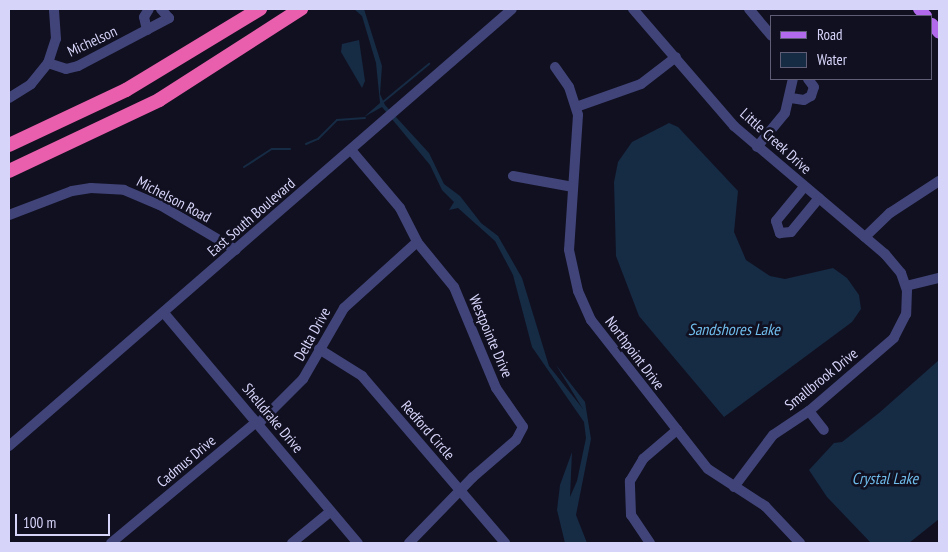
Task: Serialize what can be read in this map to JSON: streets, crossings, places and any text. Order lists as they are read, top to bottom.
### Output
{
  "streets": {
    "street": [
      "Michelson",
      "Little Creek Drive",
      "Michelson Road",
      "East South Boulevard",
      "Delta Drive",
      "Westpointe Drive",
      "Northpoint Drive",
      "Smallbrook Drive",
      "Shelldrake Drive",
      "Redford Circle",
      "Cadmus Drive"
    ]
  },
  "crossings": [
    ["Little Creek Drive", "Smallbrook Drive"],
    ["Michelson Road", "East South Boulevard"],
    ["East South Boulevard", "Westpointe Drive"],
    ["East South Boulevard", "Shelldrake Drive"],
    ["Delta Drive", "Westpointe Drive"],
    ["Delta Drive", "Shelldrake Drive"],
    ["Delta Drive", "Redford Circle"],
    ["Delta Drive", "Cadmus Drive"],
    ["Westpointe Drive", "Redford Circle"],
    ["Northpoint Drive", "Smallbrook Drive"],
    ["Shelldrake Drive", "Cadmus Drive"]
  ],
  "water": ["Sandshores Lake", "Crystal Lake"],
  "legend": ["Road", "Water"],
  "scale_bar": "100 m"
}
